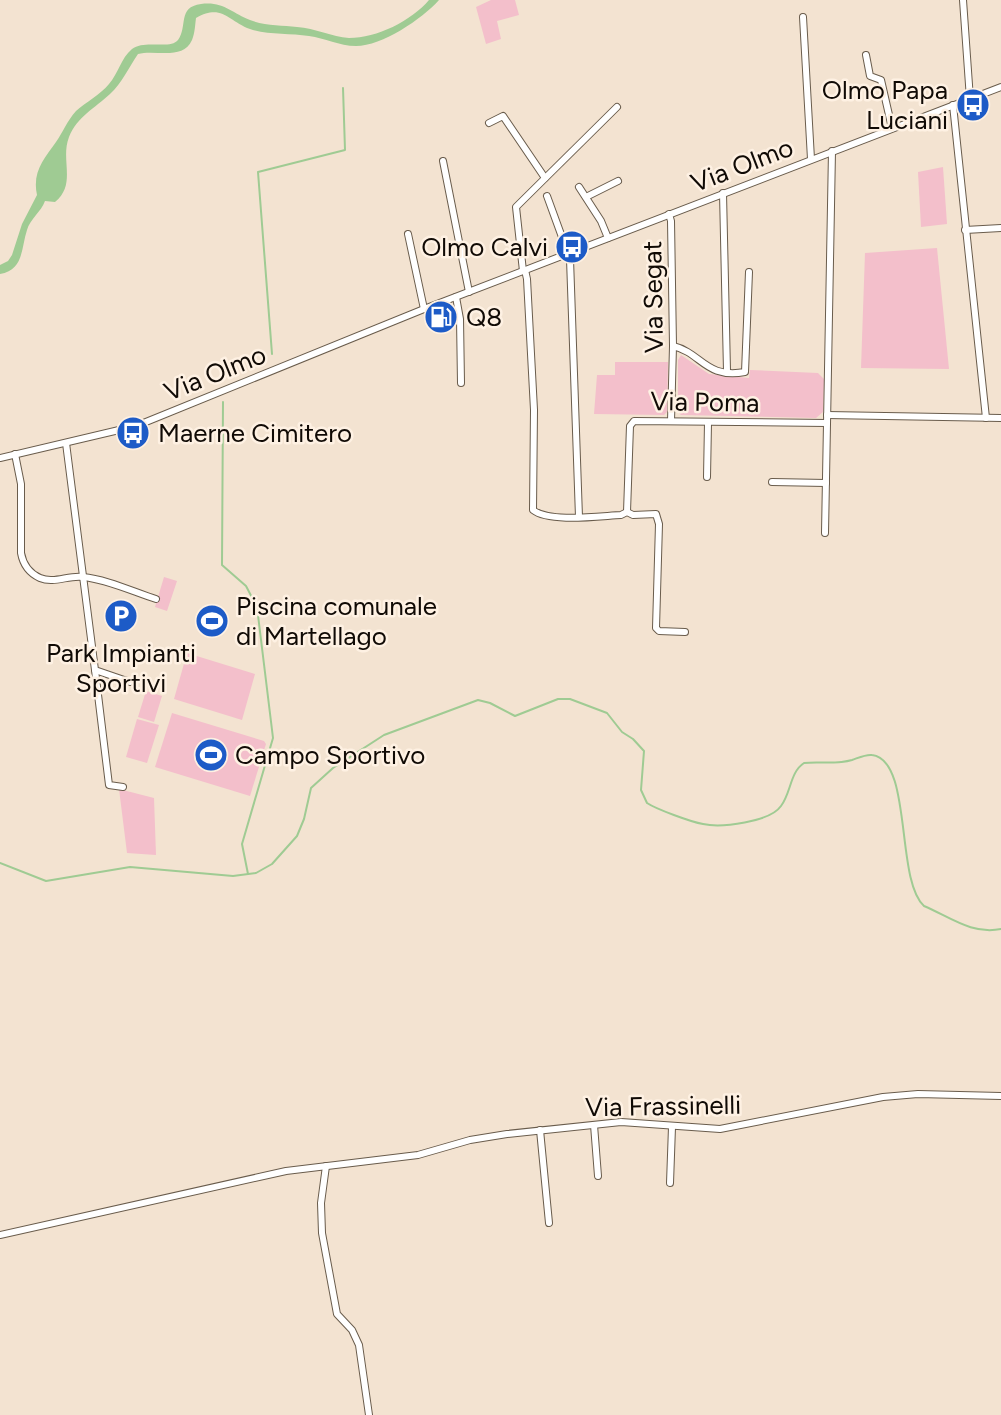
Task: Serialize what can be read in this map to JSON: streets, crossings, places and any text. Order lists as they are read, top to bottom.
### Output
{
  "streets": {
    "street": [
      "Via Olmo",
      "Via Segat",
      "Via Poma",
      "Via Frassinelli"
    ]
  },
  "crossings": [
    ["Via Olmo", "Via Segat"],
    ["Via Segat", "Via Poma"]
  ],
  "places": {
    "bus stop": ["Olmo Papa Luciani", "Olmo Calvi", "Maerne Cimitero"],
    "fuel station": ["Q8"],
    "parking": ["Park Impianti Sportivi"],
    "sports": ["Piscina comunale di Martellago", "Campo Sportivo"]
  }
}
